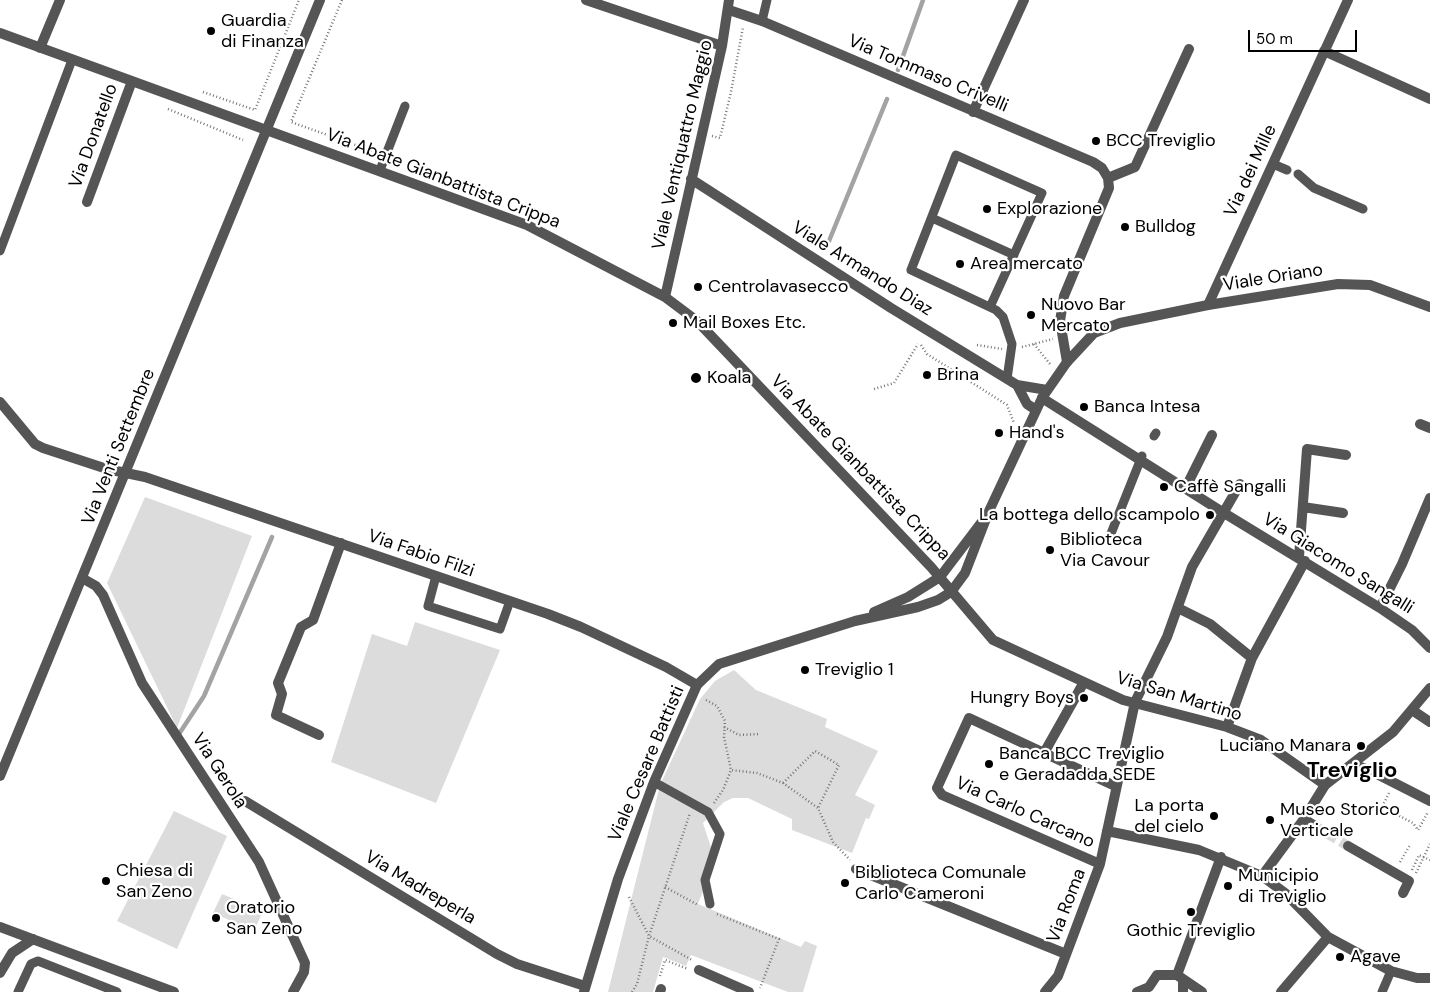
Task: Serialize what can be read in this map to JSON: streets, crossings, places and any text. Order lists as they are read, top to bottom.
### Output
{
  "streets": {
    "street": [
      "Via Tommaso Crivelli",
      "Via Donatello",
      "Viale Ventiquattro Maggio",
      "Via dei Mille",
      "Via Abate Gianbattista Crippa",
      "Viale Armando Diaz",
      "Viale Oriano",
      "Via Venti Settembre",
      "Via Fabio Filzi",
      "Via Giacomo Sangalli",
      "Via San Martino",
      "Viale Cesare Battisti",
      "Via Gerola",
      "Via Carlo Carcano",
      "Via Madreperla",
      "Via Roma"
    ]
  },
  "crossings": [
    ["Via Tommaso Crivelli", "Viale Ventiquattro Maggio"],
    ["Via Donatello", "Via Abate Gianbattista Crippa"],
    ["Viale Ventiquattro Maggio", "Via Abate Gianbattista Crippa"],
    ["Viale Ventiquattro Maggio", "Viale Armando Diaz"],
    ["Via dei Mille", "Viale Oriano"],
    ["Via Abate Gianbattista Crippa", "Via Venti Settembre"],
    ["Via Abate Gianbattista Crippa", "Via San Martino"],
    ["Via Abate Gianbattista Crippa", "Viale Cesare Battisti"],
    ["Viale Armando Diaz", "Viale Oriano"],
    ["Viale Armando Diaz", "Via Giacomo Sangalli"],
    ["Viale Oriano", "Via Giacomo Sangalli"],
    ["Via Venti Settembre", "Via Fabio Filzi"],
    ["Via Venti Settembre", "Via Gerola"],
    ["Via Fabio Filzi", "Viale Cesare Battisti"],
    ["Via Giacomo Sangalli", "Via Roma"],
    ["Via San Martino", "Viale Cesare Battisti"],
    ["Via San Martino", "Via Roma"],
    ["Viale Cesare Battisti", "Via Madreperla"],
    ["Via Carlo Carcano", "Via Roma"]
  ],
  "districts": ["Treviglio"],
  "places": [
    "Guardia di Finanza",
    "BCC Treviglio",
    "Explorazione",
    "Bulldog",
    "Area mercato",
    "Centrolavasecco",
    "Nuovo Bar Mercato",
    "Mail Boxes Etc.",
    "Brina",
    "Koala",
    "Banca Intesa",
    "Hand's",
    "Caffè Sangalli",
    "La bottega dello scampolo",
    "Biblioteca Via Cavour",
    "Treviglio 1",
    "Hungry Boys",
    "Luciano Manara",
    "Banca BCC Treviglio e Geradadda SEDE",
    "La porta del cielo",
    "Museo Storico Verticale",
    "Chiesa di San Zeno",
    "Biblioteca Comunale Carlo Cameroni",
    "Municipio di Treviglio",
    "Gothic Treviglio",
    "Oratorio San Zeno",
    "Agave"
  ],
  "scale_bar": "50 m"
}
